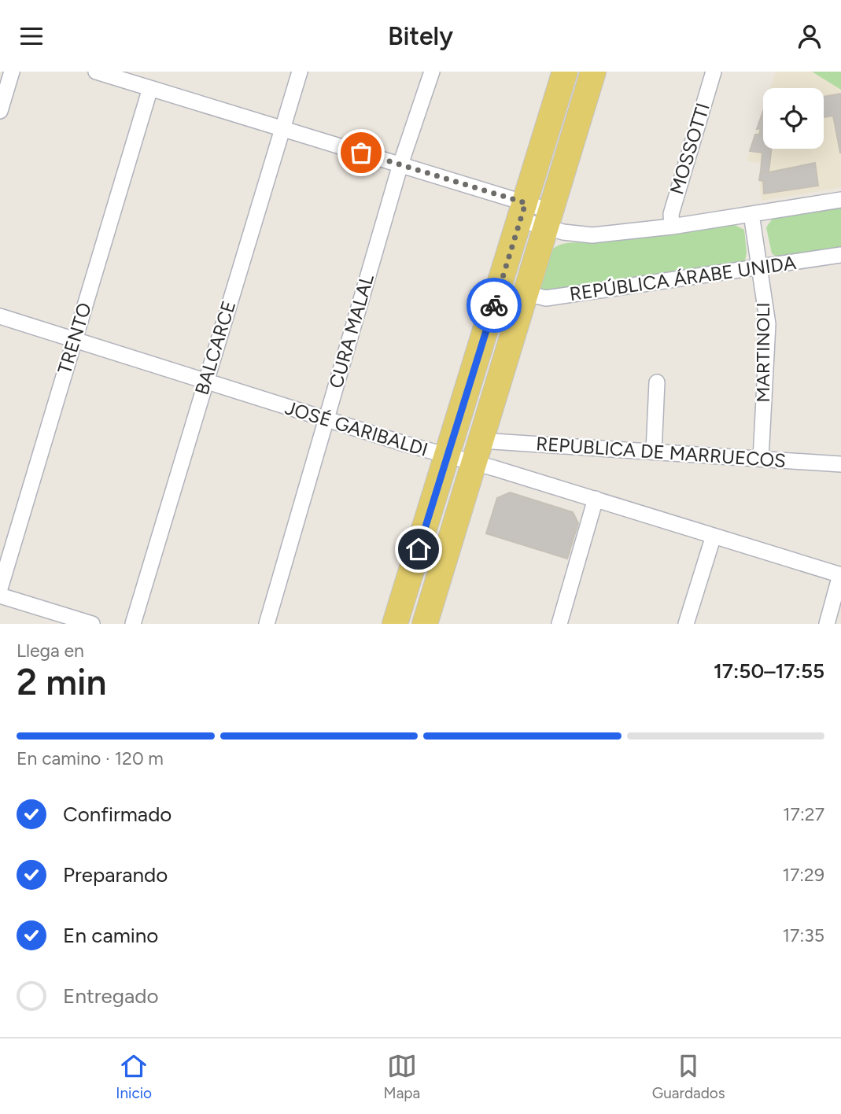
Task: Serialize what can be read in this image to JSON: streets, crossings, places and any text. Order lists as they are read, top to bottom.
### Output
{
  "streets": {
    "street": [
      "MOSSOTTI",
      "REPÚBLICA ÁRABE UNIDA",
      "CURA MALAL",
      "TRENTO",
      "BALCARCE",
      "MARTINOLI",
      "JOSÉ GARIBALDI",
      "REPUBLICA DE MARRUECOS"
    ]
  },
  "crossings": [
    ["REPÚBLICA ÁRABE UNIDA", "MARTINOLI"],
    ["CURA MALAL", "JOSÉ GARIBALDI"],
    ["TRENTO", "JOSÉ GARIBALDI"],
    ["BALCARCE", "JOSÉ GARIBALDI"],
    ["MARTINOLI", "REPUBLICA DE MARRUECOS"],
    ["JOSÉ GARIBALDI", "REPUBLICA DE MARRUECOS"]
  ],
  "page": {
    "header": "Bitely",
    "heading": ["2 min", "Llega en", "17:50–17:55"],
    "bar": "En camino · 120 m",
    "list": [
      ["Confirmado", "17:27"],
      ["Preparando", "17:29"],
      ["En camino", "17:35"],
      "Entregado"
    ],
    "tabs": ["Inicio", "Mapa", "Guardados"]
  }
}
